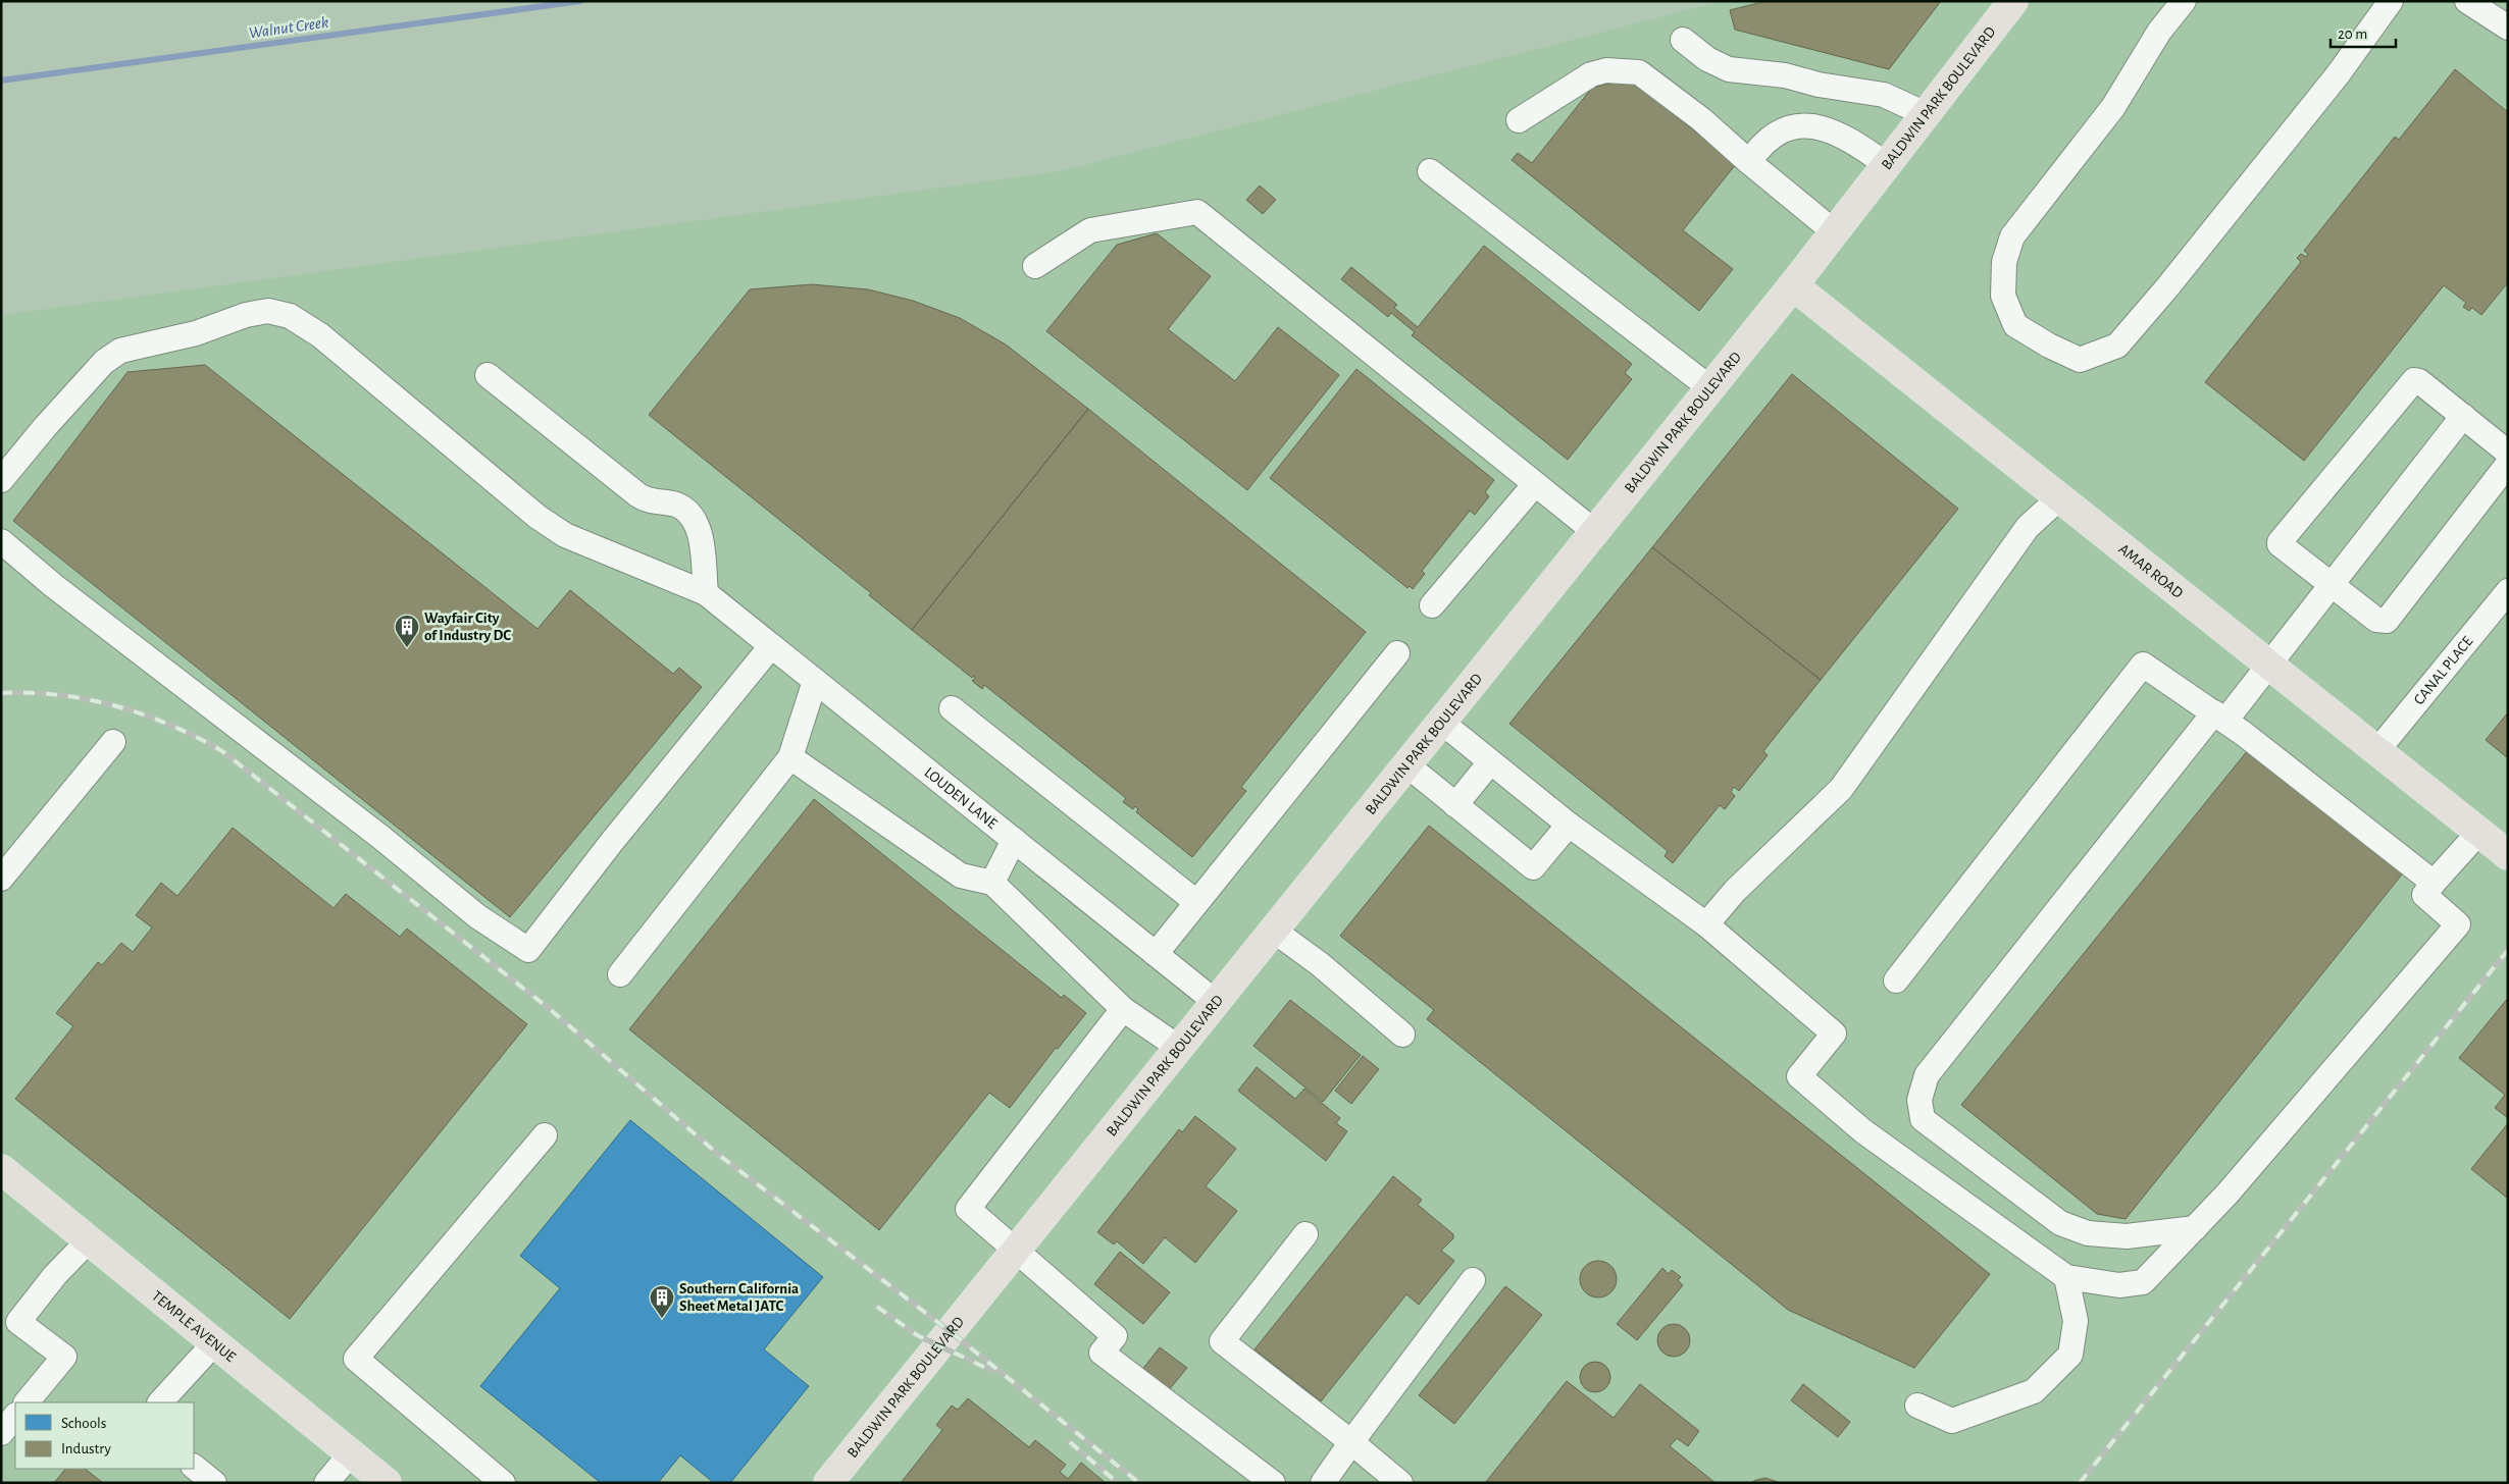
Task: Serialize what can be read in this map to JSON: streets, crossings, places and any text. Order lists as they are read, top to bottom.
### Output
{
  "streets": {
    "main road": ["BALDWIN PARK BOULEVARD", "AMAR ROAD", "TEMPLE AVENUE"],
    "street": ["CANAL PLACE", "LOUDEN LANE"]
  },
  "crossings": [
    ["BALDWIN PARK BOULEVARD", "AMAR ROAD"],
    ["BALDWIN PARK BOULEVARD", "LOUDEN LANE"],
    ["AMAR ROAD", "CANAL PLACE"]
  ],
  "water": ["Walnut Creek"],
  "places": {
    "building": ["Wayfair City of Industry DC", "Southern California Sheet Metal JATC"]
  },
  "legend": ["Schools", "Industry"],
  "scale_bar": "20 m"
}
